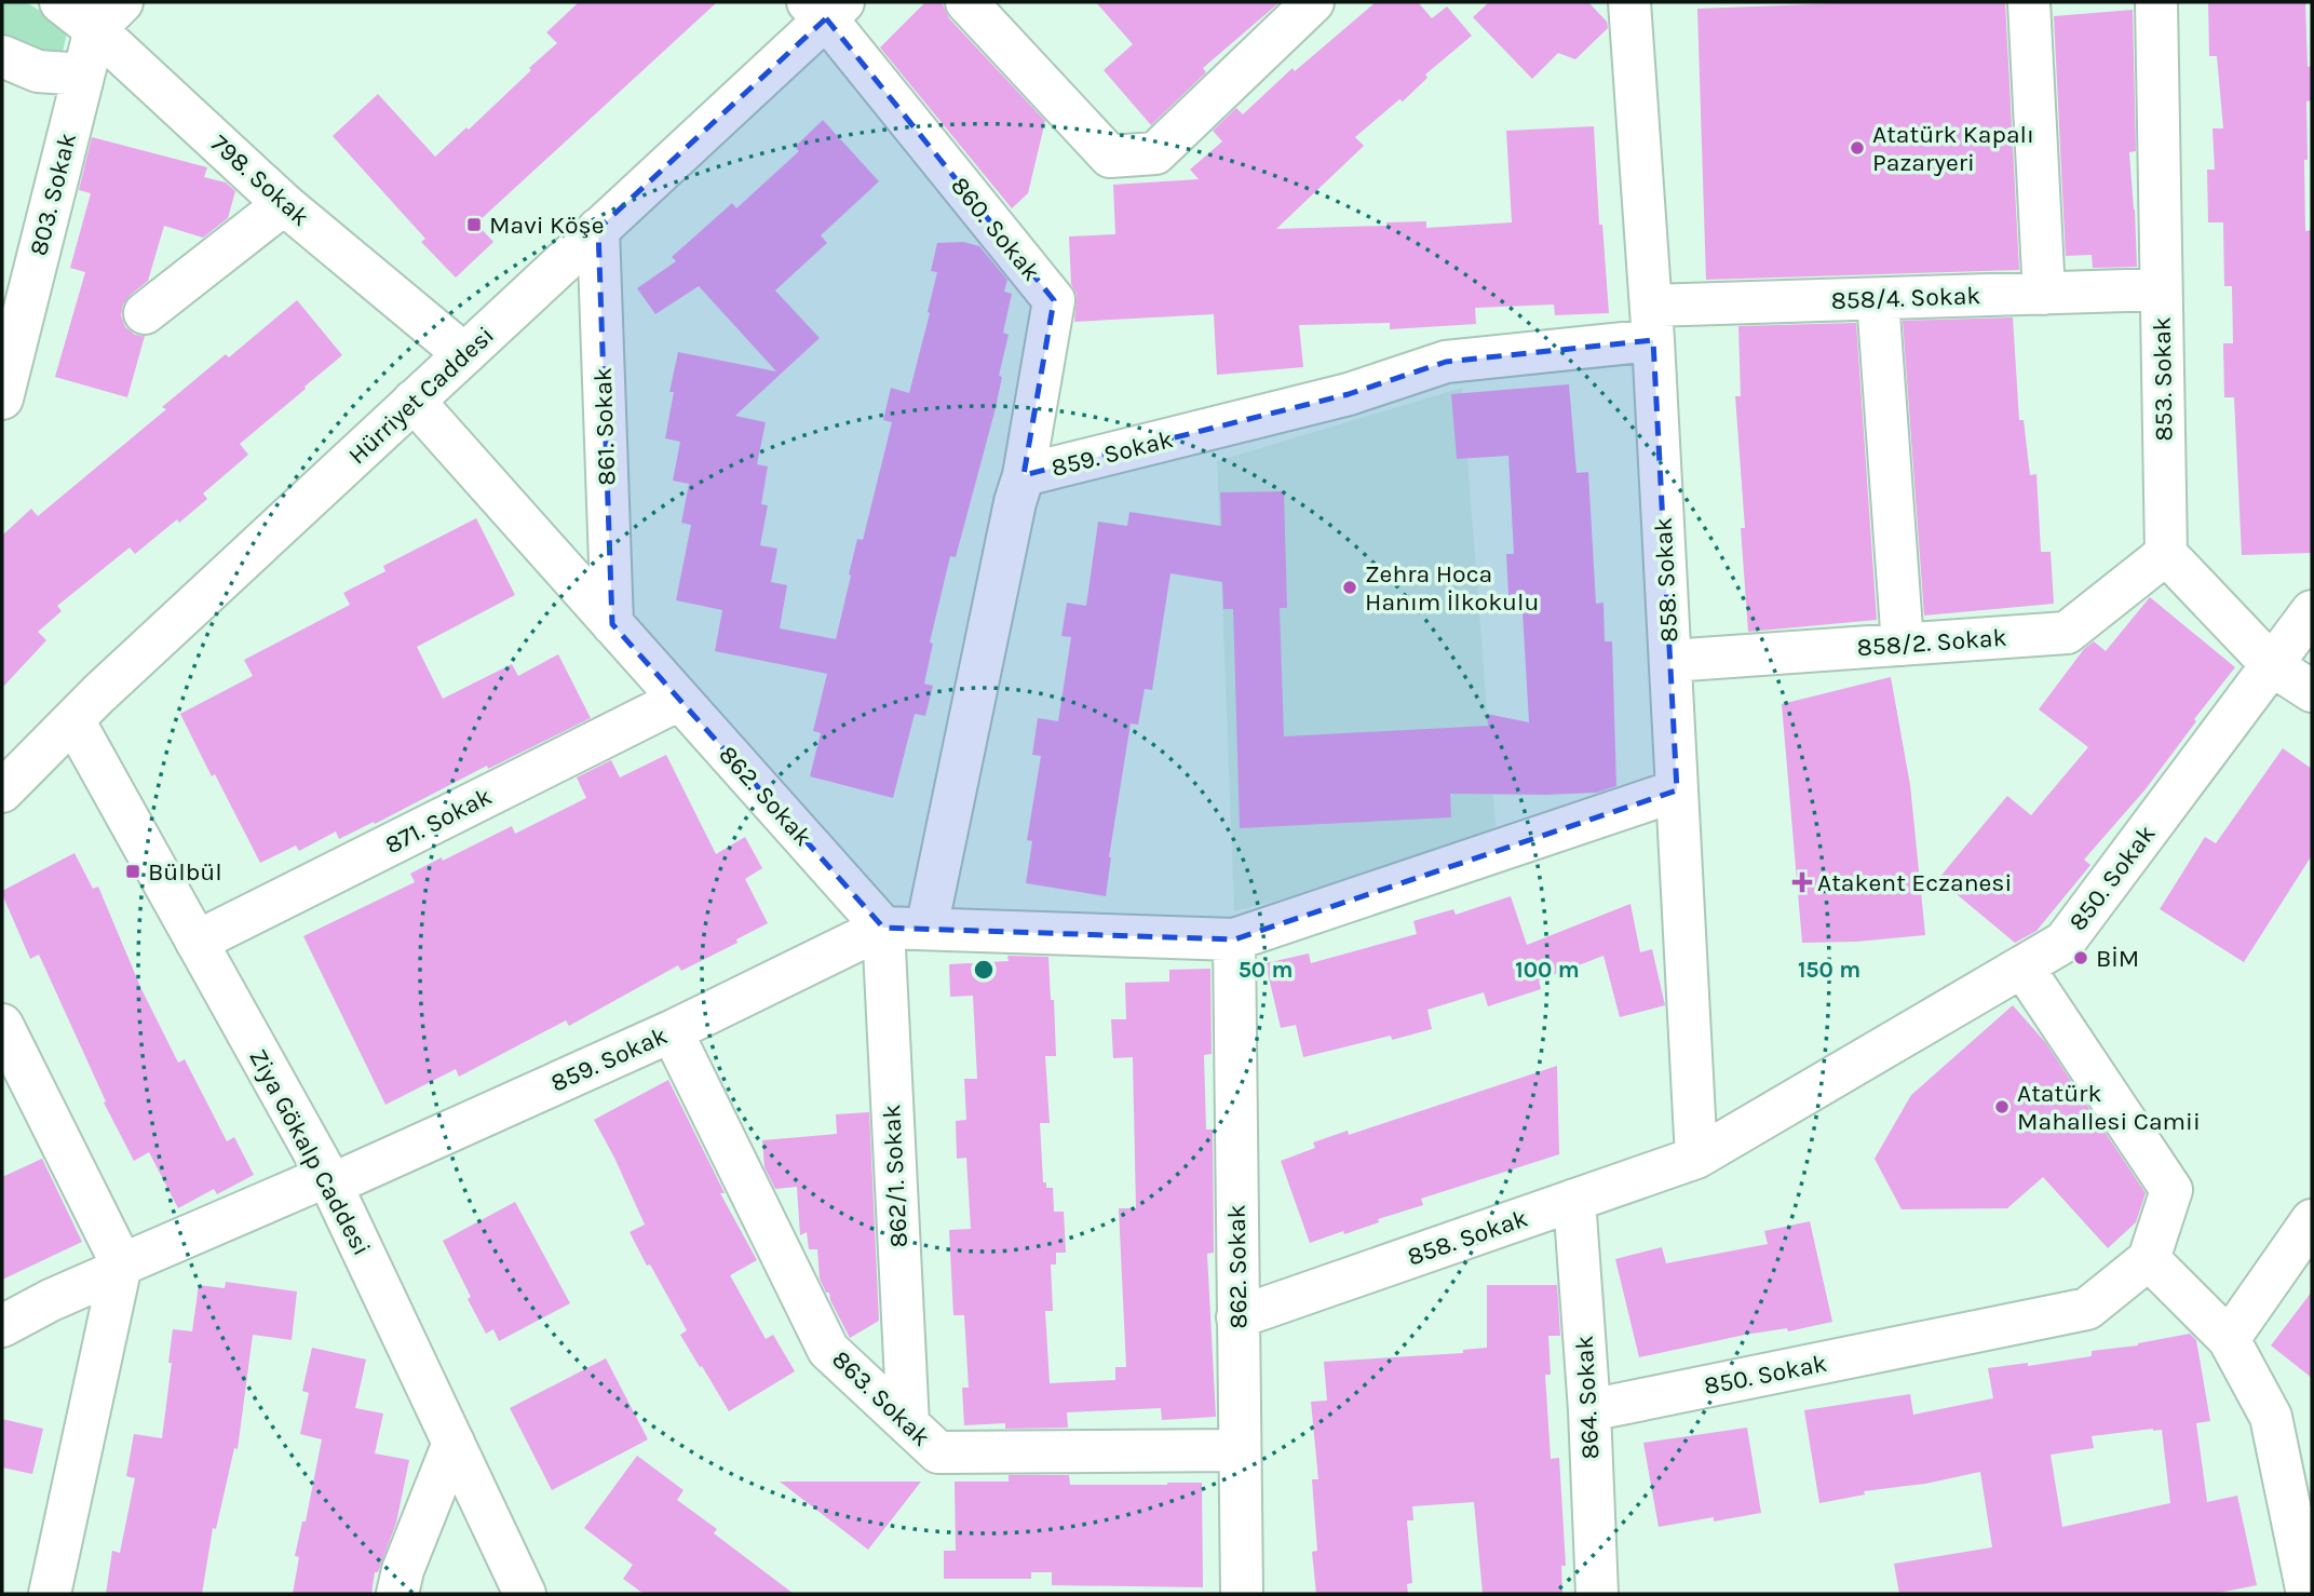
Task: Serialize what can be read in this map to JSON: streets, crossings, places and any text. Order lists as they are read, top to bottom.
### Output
{
  "streets": {
    "street": [
      "798. Sokak",
      "803. Sokak",
      "860. Sokak",
      "858/4. Sokak",
      "853. Sokak",
      "Hürriyet Caddesi",
      "861. Sokak",
      "859. Sokak",
      "858. Sokak",
      "858/2. Sokak",
      "862. Sokak",
      "871. Sokak",
      "850. Sokak",
      "Ziya Gökalp Caddesi",
      "862/1. Sokak",
      "864. Sokak",
      "863. Sokak"
    ]
  },
  "crossings": [
    ["798. Sokak", "803. Sokak"],
    ["798. Sokak", "Hürriyet Caddesi"],
    ["860. Sokak", "Hürriyet Caddesi"],
    ["860. Sokak", "859. Sokak"],
    ["858/4. Sokak", "853. Sokak"],
    ["858/4. Sokak", "859. Sokak"],
    ["858/4. Sokak", "858. Sokak"],
    ["853. Sokak", "858/2. Sokak"],
    ["Hürriyet Caddesi", "861. Sokak"],
    ["Hürriyet Caddesi", "862. Sokak"],
    ["Hürriyet Caddesi", "Ziya Gökalp Caddesi"],
    ["861. Sokak", "862. Sokak"],
    ["859. Sokak", "858. Sokak"],
    ["859. Sokak", "862. Sokak"],
    ["859. Sokak", "Ziya Gökalp Caddesi"],
    ["859. Sokak", "862/1. Sokak"],
    ["859. Sokak", "863. Sokak"],
    ["858. Sokak", "858/2. Sokak"],
    ["858. Sokak", "862. Sokak"],
    ["858. Sokak", "850. Sokak"],
    ["858. Sokak", "864. Sokak"],
    ["862. Sokak", "871. Sokak"],
    ["862. Sokak", "862/1. Sokak"],
    ["862. Sokak", "863. Sokak"],
    ["871. Sokak", "Ziya Gökalp Caddesi"],
    ["850. Sokak", "864. Sokak"],
    ["862/1. Sokak", "863. Sokak"]
  ],
  "places": {
    "other": [
      "Atatürk Kapalı Pazaryeri",
      "Zehra Hoca Hanım İlkokulu",
      "BİM",
      "Atatürk Mahallesi Camii"
    ],
    "transit": ["Mavi Köşe", "Bülbül"],
    "health": ["Atakent Eczanesi"]
  },
  "rings": ["50 m", "100 m", "150 m"]
}
